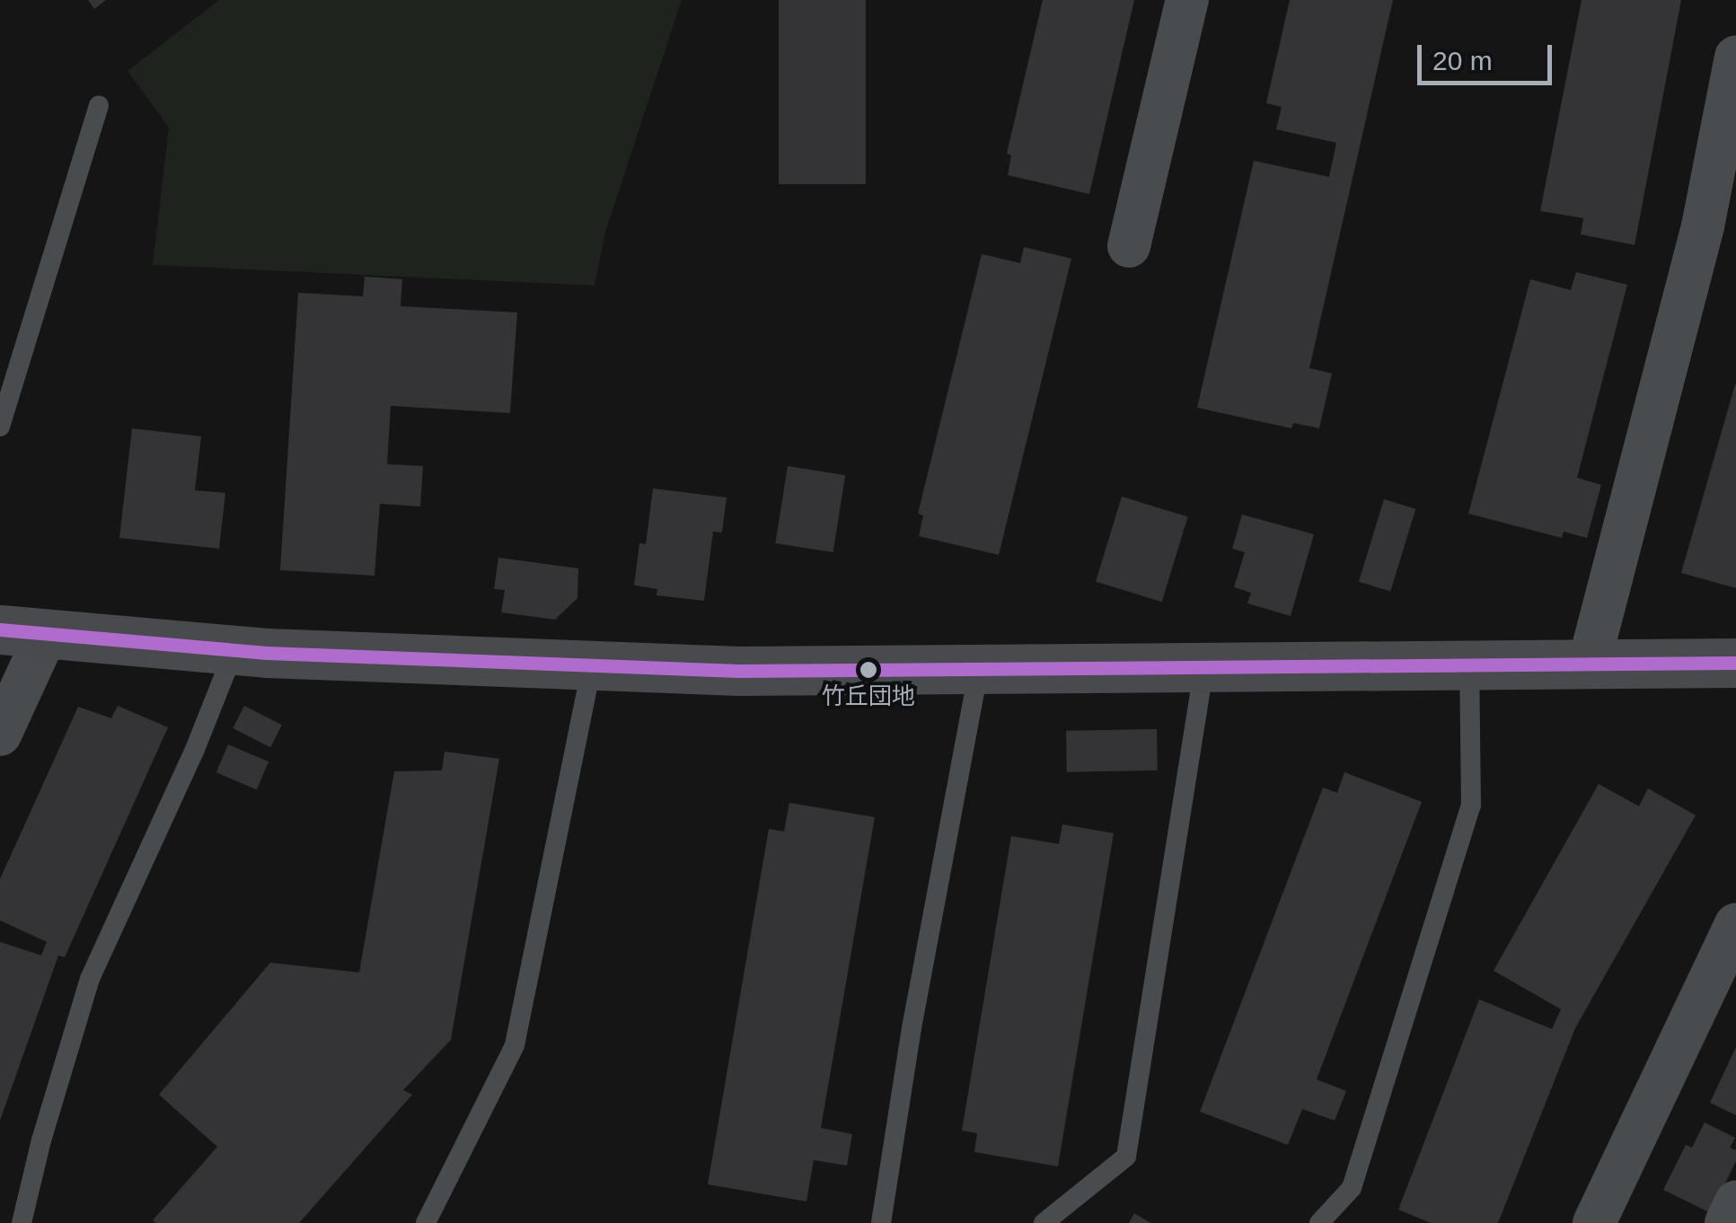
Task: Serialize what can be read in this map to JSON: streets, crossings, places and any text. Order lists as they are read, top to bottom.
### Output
{
  "places": ["竹丘団地"],
  "scale_bar": "20 m"
}
